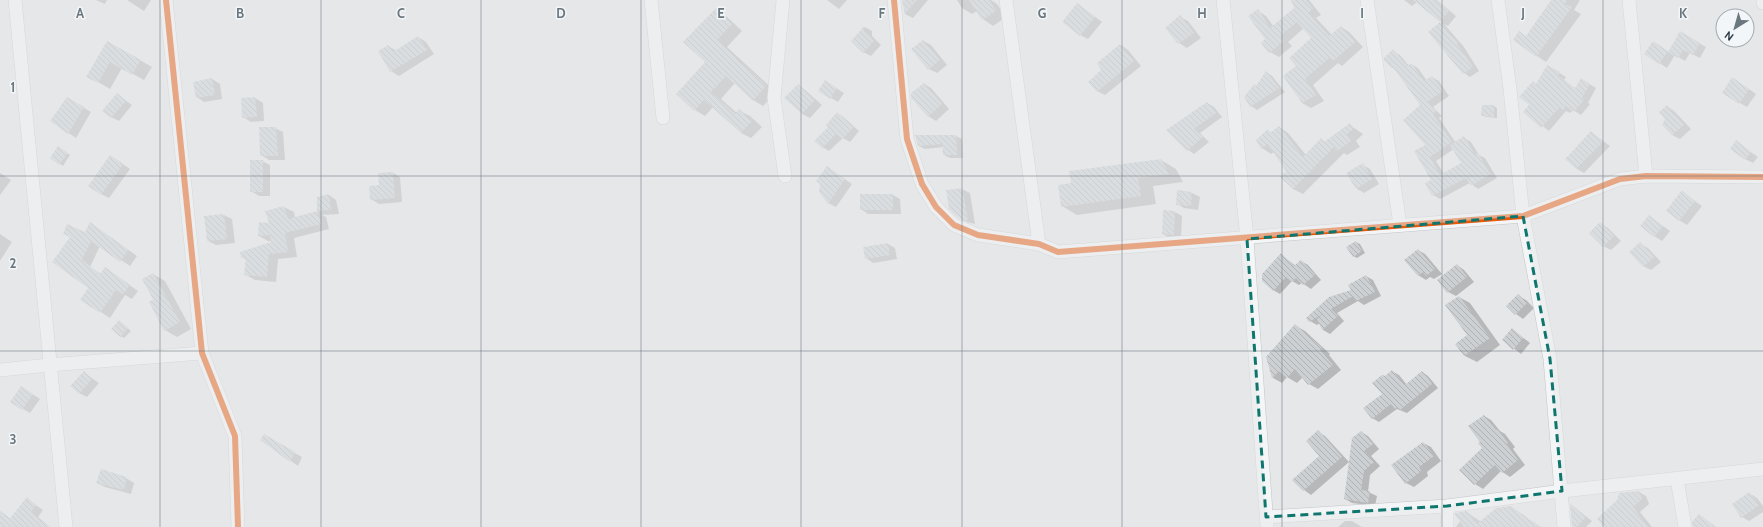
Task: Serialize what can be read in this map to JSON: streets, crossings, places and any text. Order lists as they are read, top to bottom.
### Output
{
  "north": "bottom left",
  "grid": {
    "columns": [
      "A",
      "B",
      "C",
      "D",
      "E",
      "F",
      "G",
      "H",
      "I",
      "J",
      "K"
    ],
    "rows": ["1", "2", "3"]
  }
}
